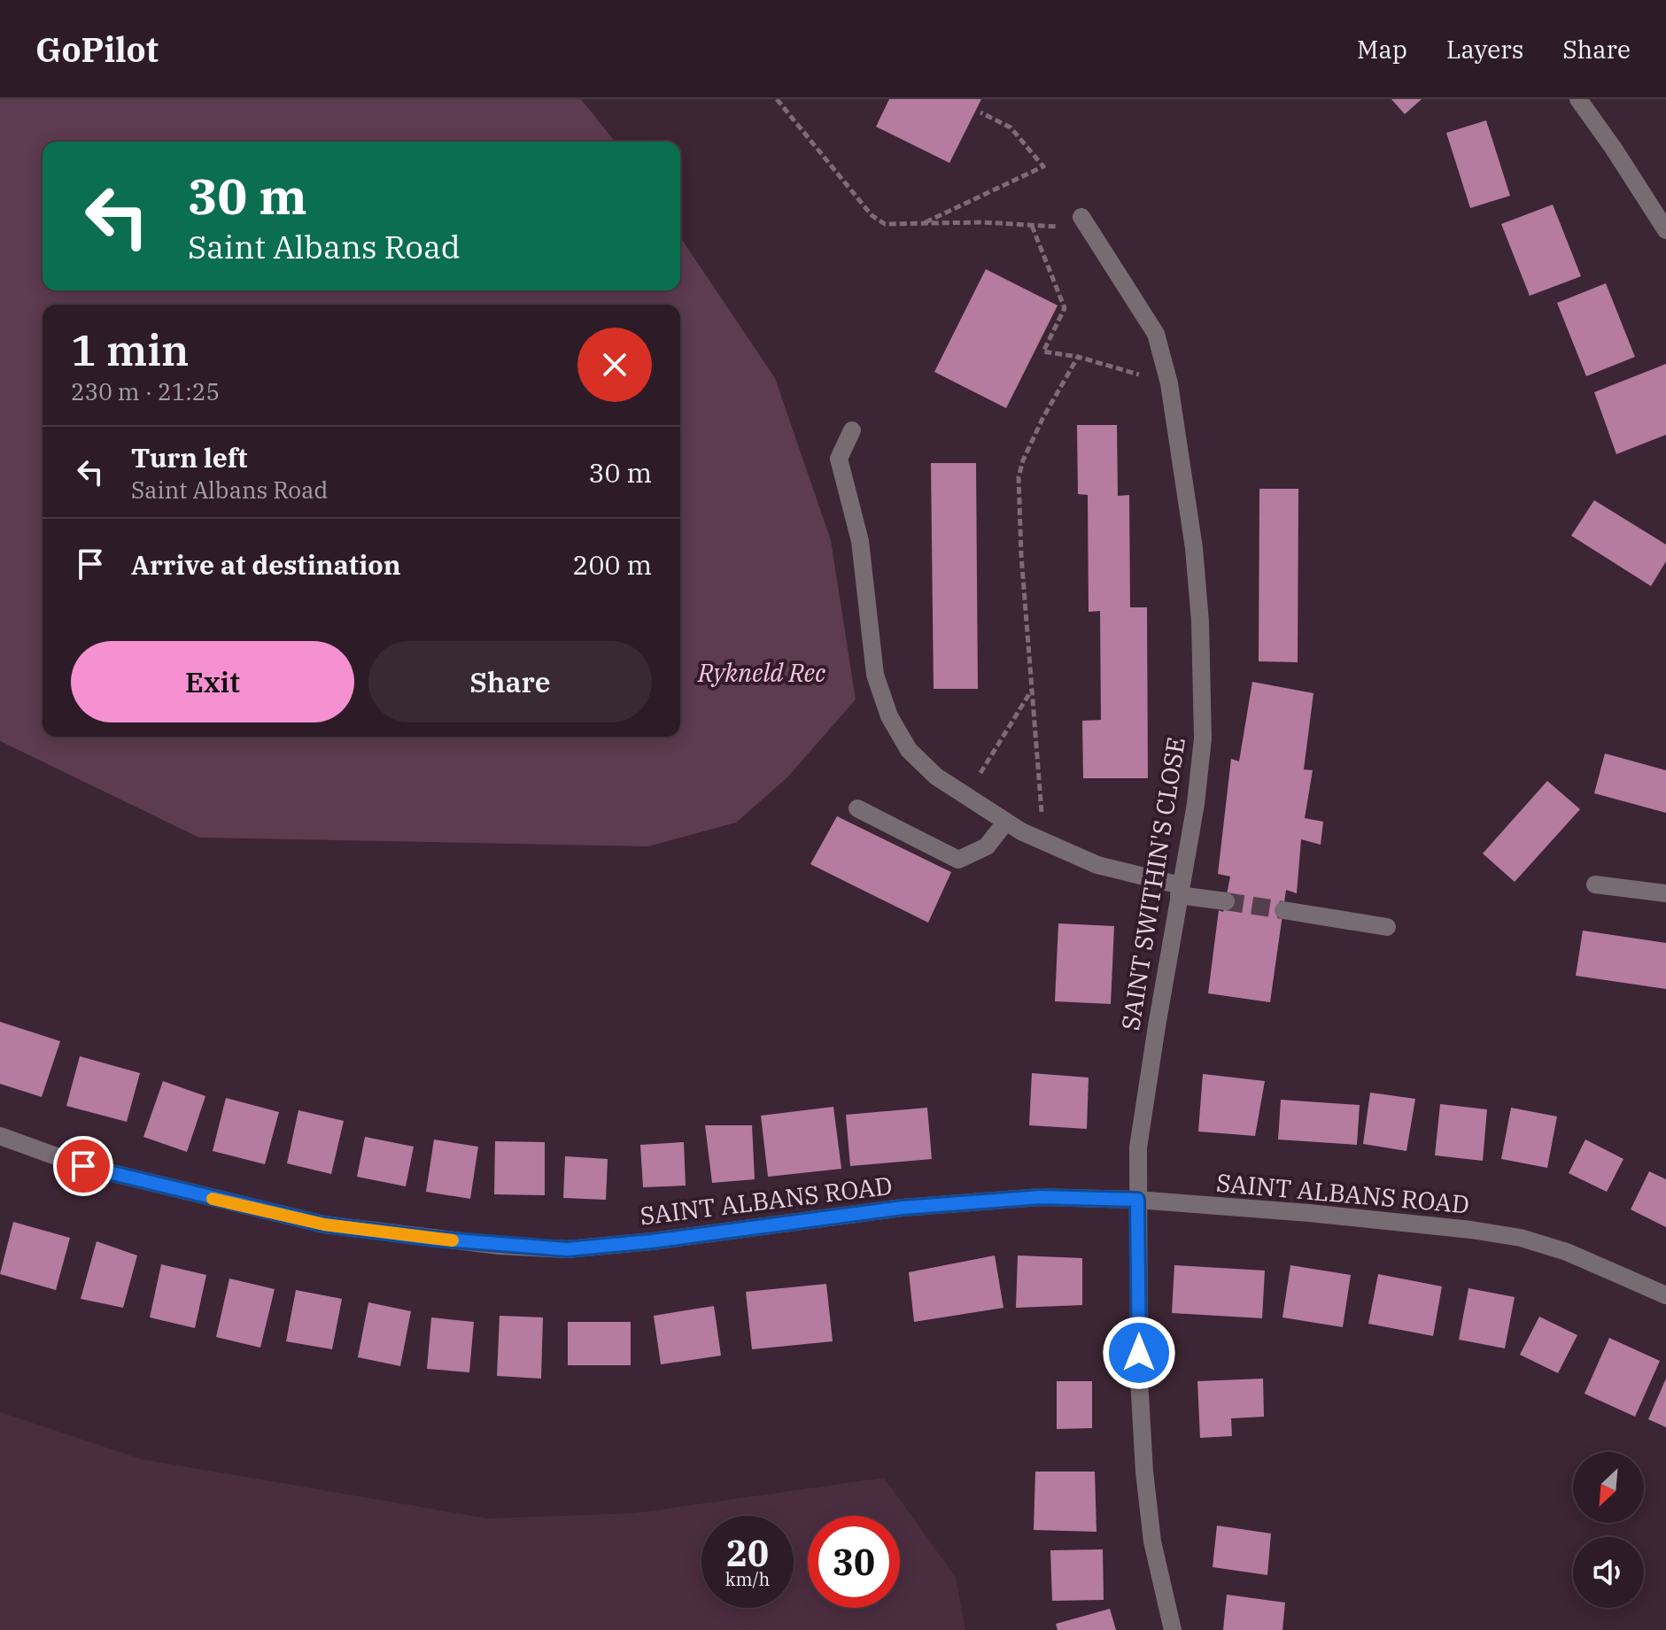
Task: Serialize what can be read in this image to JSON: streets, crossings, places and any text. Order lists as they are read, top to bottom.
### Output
{
  "streets": {
    "street": ["SAINT SWITHIN'S CLOSE", "SAINT ALBANS ROAD"]
  },
  "crossings": [
    ["SAINT SWITHIN'S CLOSE", "SAINT ALBANS ROAD"]
  ],
  "parks": ["Rykneld Rec"],
  "north": "bottom left",
  "page": {
    "header": "GoPilot",
    "nav": ["Map", "Layers", "Share"],
    "turn": ["30 m", "Saint Albans Road"],
    "heading": ["1 min", "230 m · 21:25"],
    "list": [
      {
        "name": "Turn left",
        "note": "Saint Albans Road",
        "value": "30 m"
      },
      {
        "name": "Arrive at destination",
        "value": "200 m"
      }
    ],
    "buttons": ["Exit", "Share"],
    "speed": "20 km/h",
    "limit": "30"
  }
}
